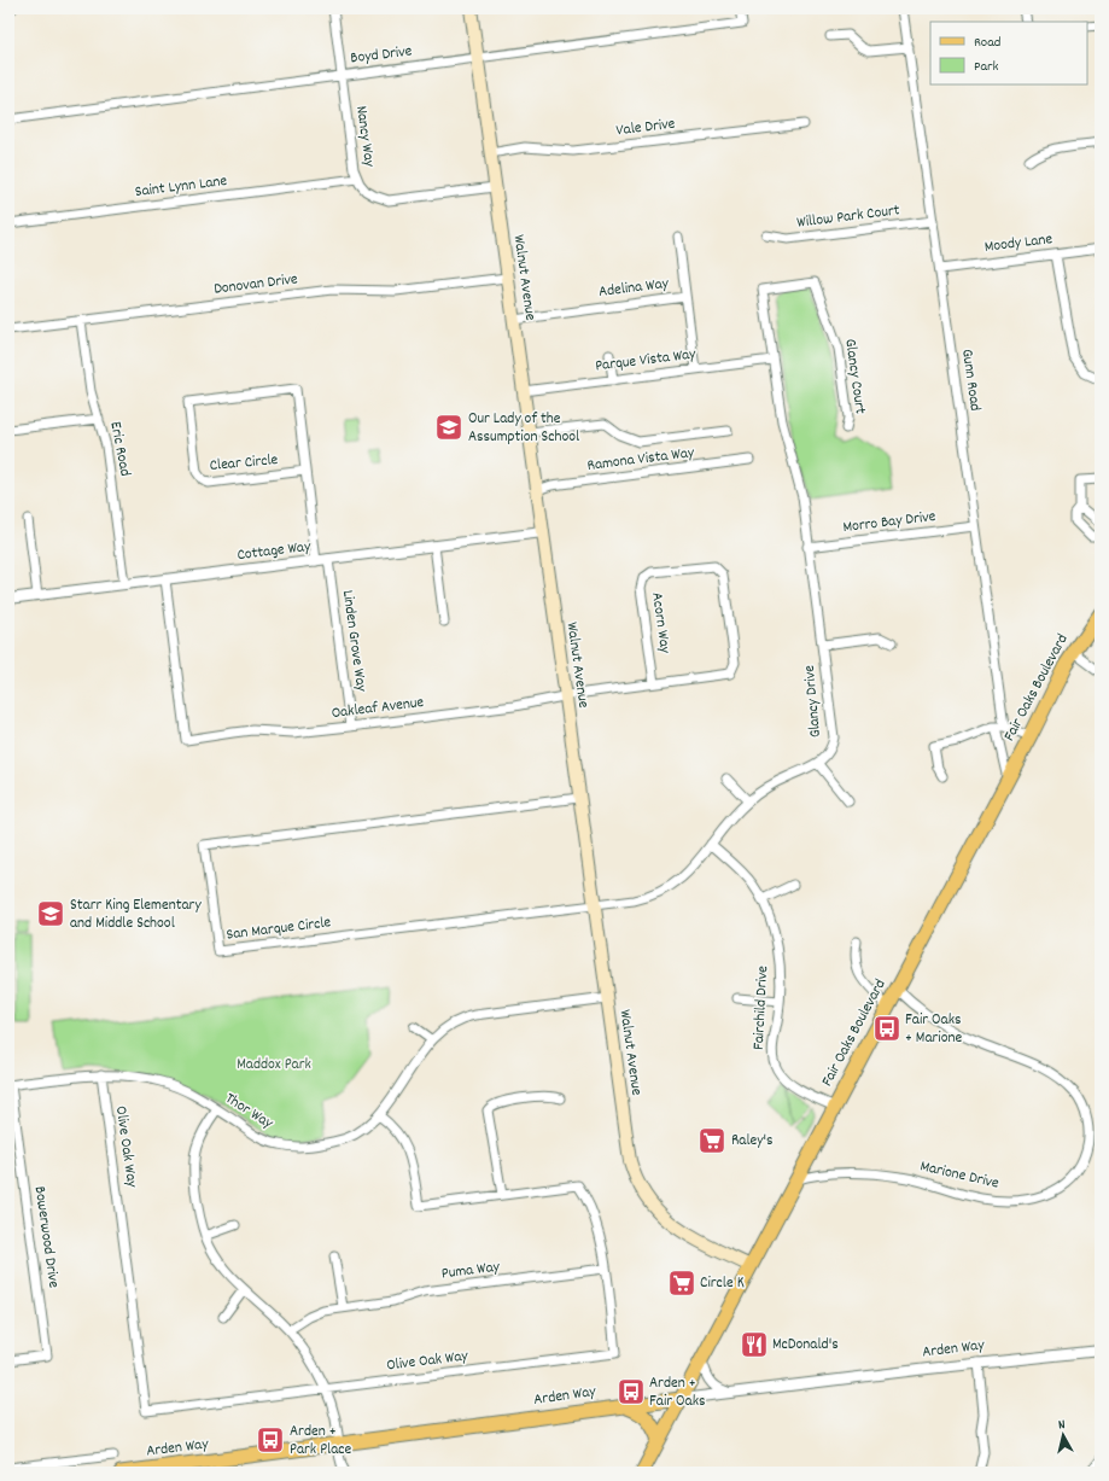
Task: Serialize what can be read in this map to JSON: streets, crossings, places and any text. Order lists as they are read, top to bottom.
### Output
{
  "streets": {
    "main road": ["Walnut Avenue", "Fair Oaks Boulevard", "Arden Way"],
    "street": [
      "Boyd Drive",
      "Vale Drive",
      "Nancy Way",
      "Saint Lynn Lane",
      "Willow Park Court",
      "Moody Lane",
      "Donovan Drive",
      "Adelina Way",
      "Parque Vista Way",
      "Glancy Court",
      "Gunn Road",
      "Eric Road",
      "Ramona Vista Way",
      "Clear Circle",
      "Morro Bay Drive",
      "Cottage Way",
      "Acorn Way",
      "Linden Grove Way",
      "Glancy Drive",
      "Oakleaf Avenue",
      "San Marque Circle",
      "Fairchild Drive",
      "Thor Way",
      "Olive Oak Way",
      "Marione Drive",
      "Bowerwood Drive",
      "Puma Way"
    ]
  },
  "crossings": [
    ["Boyd Drive", "Nancy Way"],
    ["Boyd Drive", "Walnut Avenue"],
    ["Vale Drive", "Walnut Avenue"],
    ["Nancy Way", "Saint Lynn Lane"],
    ["Nancy Way", "Walnut Avenue"],
    ["Willow Park Court", "Gunn Road"],
    ["Moody Lane", "Gunn Road"],
    ["Walnut Avenue", "Donovan Drive"],
    ["Walnut Avenue", "Adelina Way"],
    ["Walnut Avenue", "Parque Vista Way"],
    ["Walnut Avenue", "Ramona Vista Way"],
    ["Walnut Avenue", "Cottage Way"],
    ["Walnut Avenue", "Fair Oaks Boulevard"],
    ["Walnut Avenue", "Oakleaf Avenue"],
    ["Walnut Avenue", "San Marque Circle"],
    ["Walnut Avenue", "Thor Way"],
    ["Donovan Drive", "Eric Road"],
    ["Adelina Way", "Parque Vista Way"],
    ["Parque Vista Way", "Glancy Court"],
    ["Parque Vista Way", "Glancy Drive"],
    ["Glancy Court", "Glancy Drive"],
    ["Gunn Road", "Morro Bay Drive"],
    ["Gunn Road", "Fair Oaks Boulevard"],
    ["Eric Road", "Cottage Way"],
    ["Morro Bay Drive", "Glancy Drive"],
    ["Cottage Way", "Linden Grove Way"],
    ["Cottage Way", "Oakleaf Avenue"],
    ["Acorn Way", "Oakleaf Avenue"],
    ["Linden Grove Way", "Oakleaf Avenue"],
    ["Fair Oaks Boulevard", "Fairchild Drive"],
    ["Fair Oaks Boulevard", "Marione Drive"],
    ["Fair Oaks Boulevard", "Arden Way"],
    ["Thor Way", "Olive Oak Way"],
    ["Thor Way", "Bowerwood Drive"],
    ["Olive Oak Way", "Puma Way"]
  ],
  "parks": ["Maddox Park"],
  "places": {
    "school or university": ["Our Lady of the Assumption School", "Starr King Elementary and Middle School"],
    "bus stop": ["Fair Oaks + Marione", "Arden + Fair Oaks", "Arden + Park Place"],
    "supermarket": ["Raley's", "Circle K"],
    "restaurant": ["McDonald's"]
  },
  "legend": ["Road", "Park"],
  "north": "top"
}
